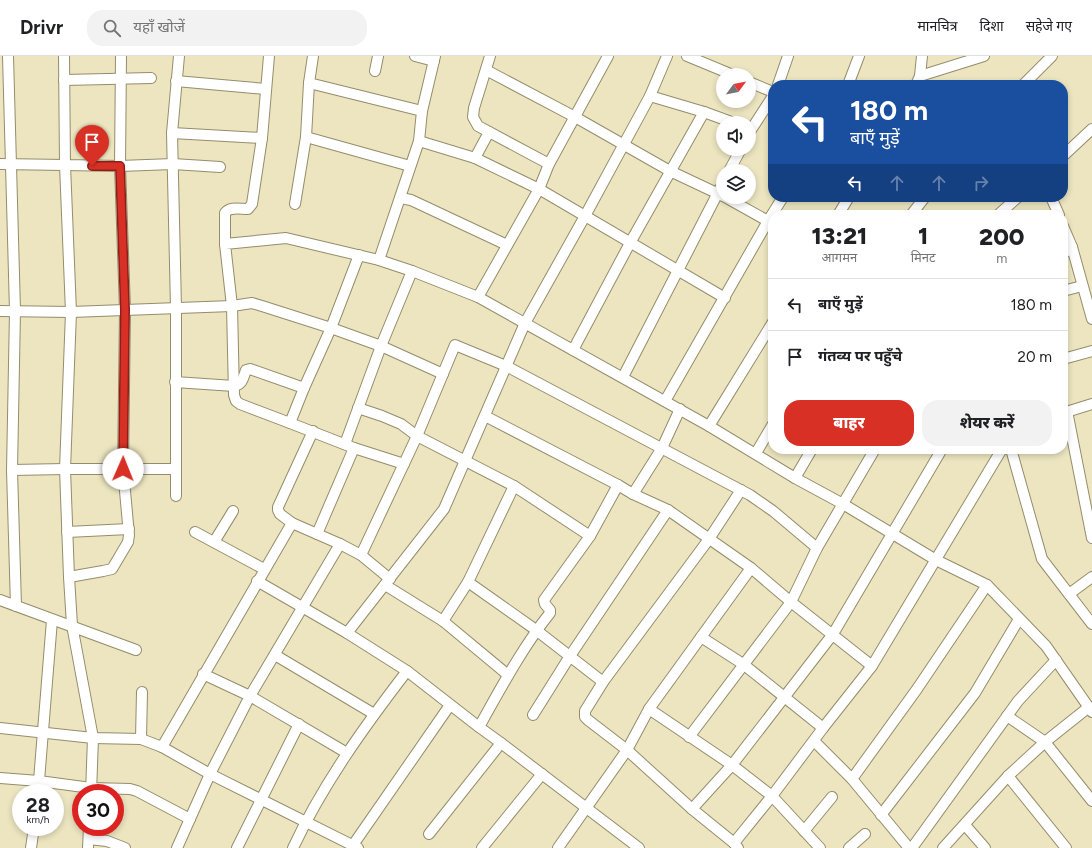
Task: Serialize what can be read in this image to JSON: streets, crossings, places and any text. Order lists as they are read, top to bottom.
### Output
{
  "north": "top right",
  "page": {
    "header": "Drivr",
    "search": "यहाँ खोजें",
    "nav": ["मानचित्र", "दिशा", "सहेजे गए"],
    "turn": ["180 m", "बाएँ मुड़ें"],
    "eta": [
      "13:21",
      "आगमन",
      "1",
      "मिनट",
      "200",
      "m"
    ],
    "list": [
      {
        "name": "बाएँ मुड़ें",
        "value": "180 m"
      },
      {
        "name": "गंतव्य पर पहुँचे",
        "value": "20 m"
      }
    ],
    "buttons": ["बाहर", "शेयर करें"],
    "speed": "28 km/h",
    "limit": "30"
  }
}
